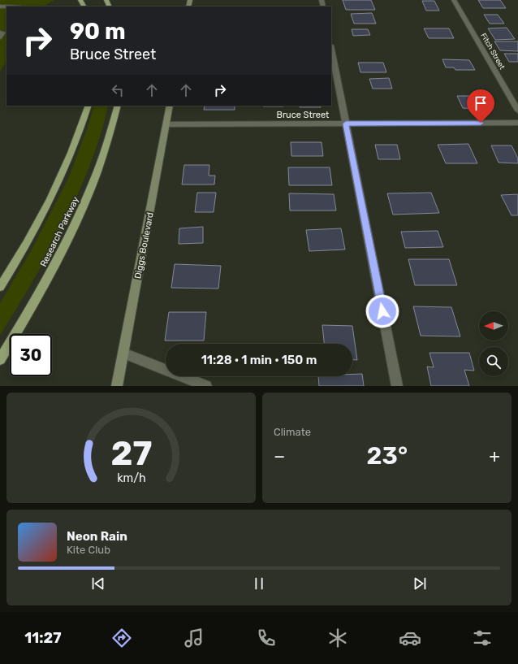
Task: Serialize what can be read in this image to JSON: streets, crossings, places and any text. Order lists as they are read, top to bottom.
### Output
{
  "streets": {
    "main road": ["Research Parkway"],
    "street": ["Fitch Street", "Bruce Street", "Diggs Boulevard"]
  },
  "crossings": [
    ["Bruce Street", "Diggs Boulevard"]
  ],
  "north": "left",
  "page": {
    "turn": ["90 m", "Bruce Street"],
    "limit": "30",
    "trip": "11:28 · 1 min · 150 m",
    "tile": "Climate",
    "heat": ["−", "23°", "+"],
    "song": ["Neon Rain", "Kite Club"],
    "tabs": "11:27",
    "gauge": ["27", "km/h"]
  }
}
